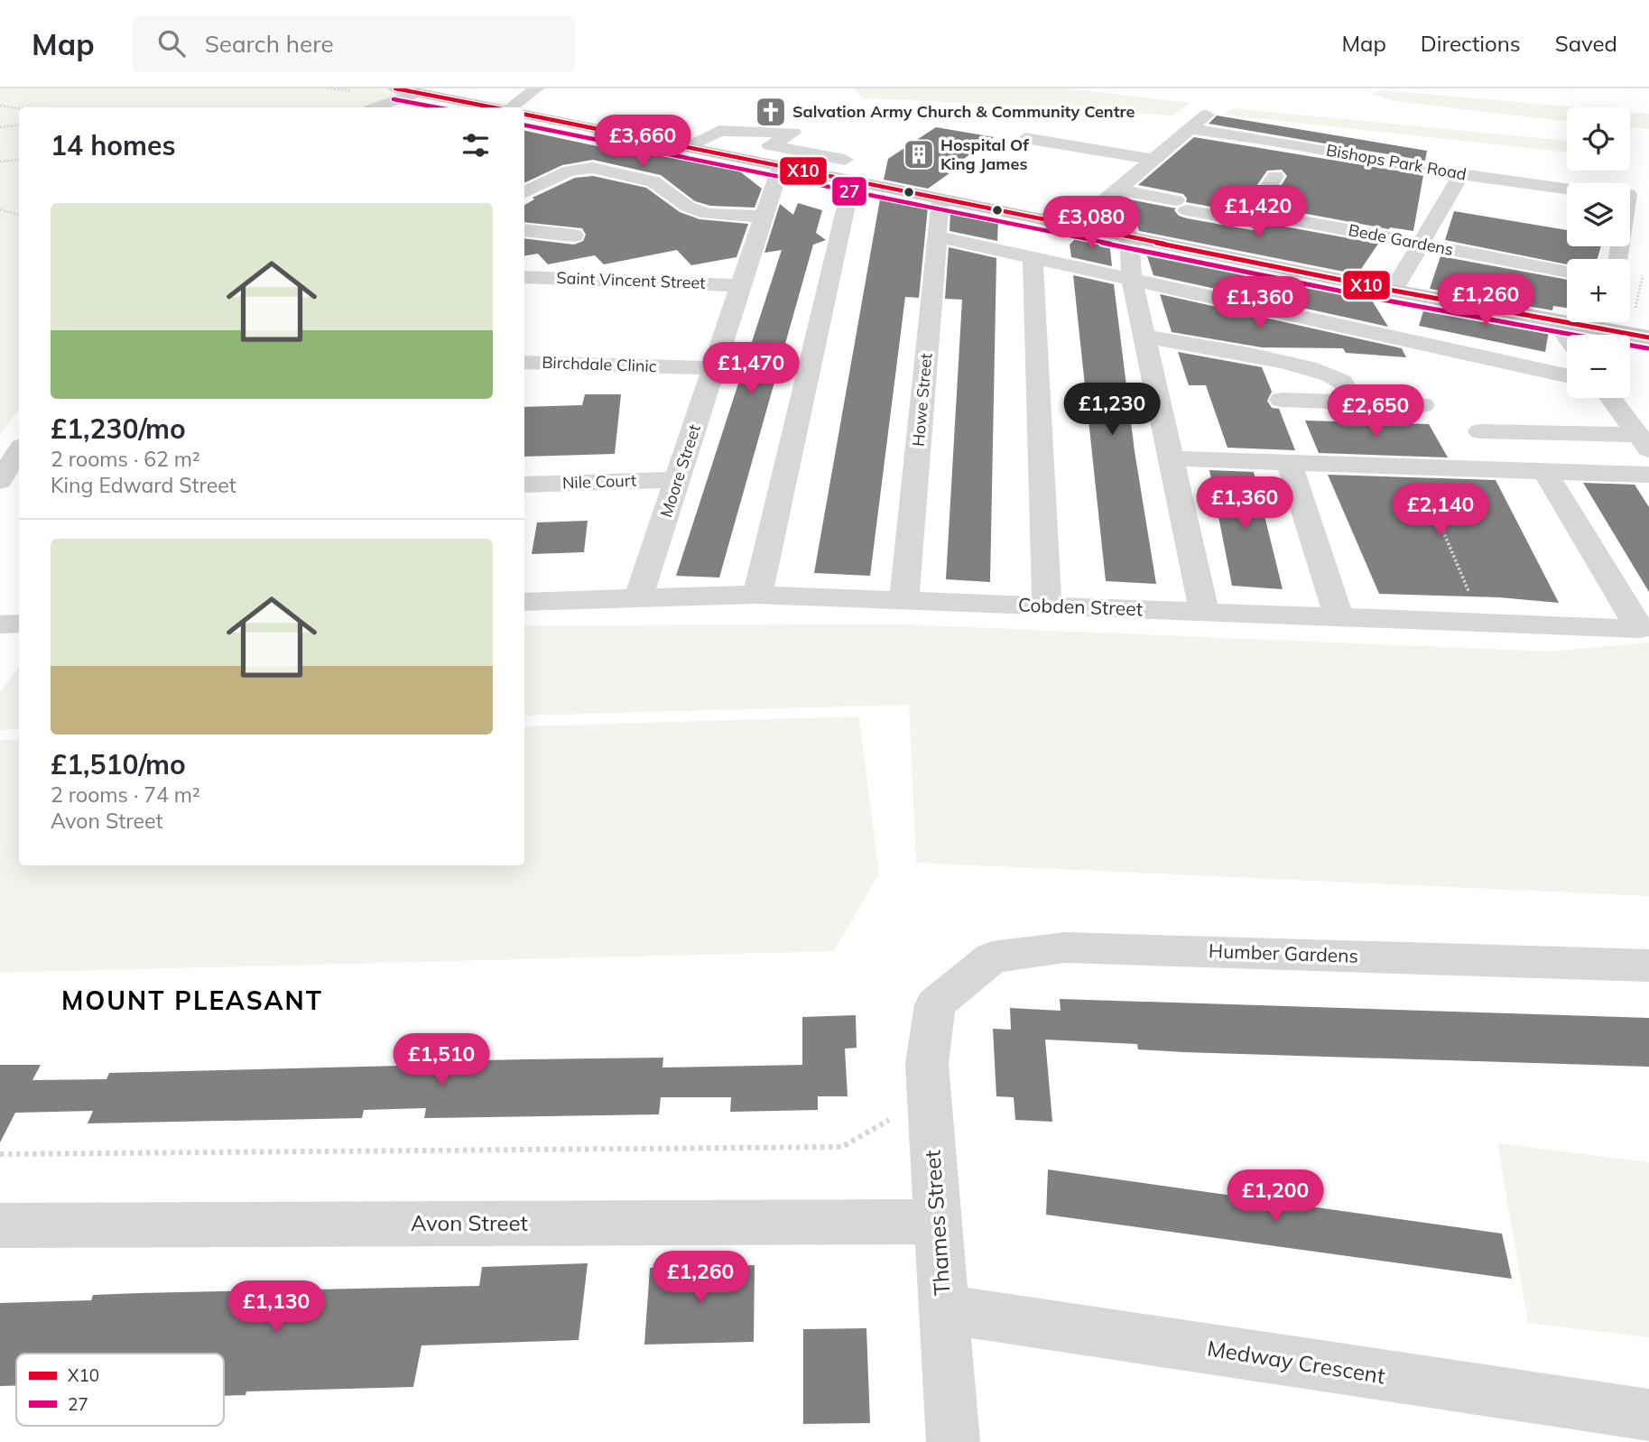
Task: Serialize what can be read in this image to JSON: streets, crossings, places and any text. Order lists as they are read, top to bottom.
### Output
{
  "streets": {
    "street": [
      "Bishops Park Road",
      "Bede Gardens",
      "Saint Vincent Street",
      "Birchdale Clinic",
      "Howe Street",
      "Moore Street",
      "Nile Court",
      "Cobden Street",
      "Humber Gardens",
      "Thames Street",
      "Avon Street",
      "Medway Crescent"
    ]
  },
  "crossings": [
    ["Saint Vincent Street", "Moore Street"],
    ["Birchdale Clinic", "Moore Street"],
    ["Howe Street", "Cobden Street"],
    ["Moore Street", "Nile Court"],
    ["Moore Street", "Cobden Street"],
    ["Humber Gardens", "Thames Street"],
    ["Thames Street", "Avon Street"],
    ["Thames Street", "Medway Crescent"]
  ],
  "districts": ["MOUNT PLEASANT"],
  "places": {
    "church": ["Salvation Army Church & Community Centre"],
    "building": ["Hospital Of King James"]
  },
  "lines": ["transit line X10", "transit line 27"],
  "legend": ["X10", "27"],
  "page": {
    "header": "Map",
    "search": "Search here",
    "nav": ["Map", "Directions", "Saved"],
    "map_buttons": ["+", "−"],
    "heading": "14 homes",
    "price": [
      "£3,660",
      "£1,420",
      "£3,080",
      "£1,260",
      "£1,360",
      "£1,470",
      "£1,230",
      "£2,650",
      "£1,360",
      "£2,140",
      "£1,510",
      "£1,200",
      "£1,260",
      "£1,130"
    ],
    "list": [
      {
        "name": "£1,230/mo",
        "note": "2 rooms · 62 m² · King Edward Street"
      },
      {
        "name": "£1,510/mo",
        "note": "2 rooms · 74 m² · Avon Street"
      }
    ]
  }
}
